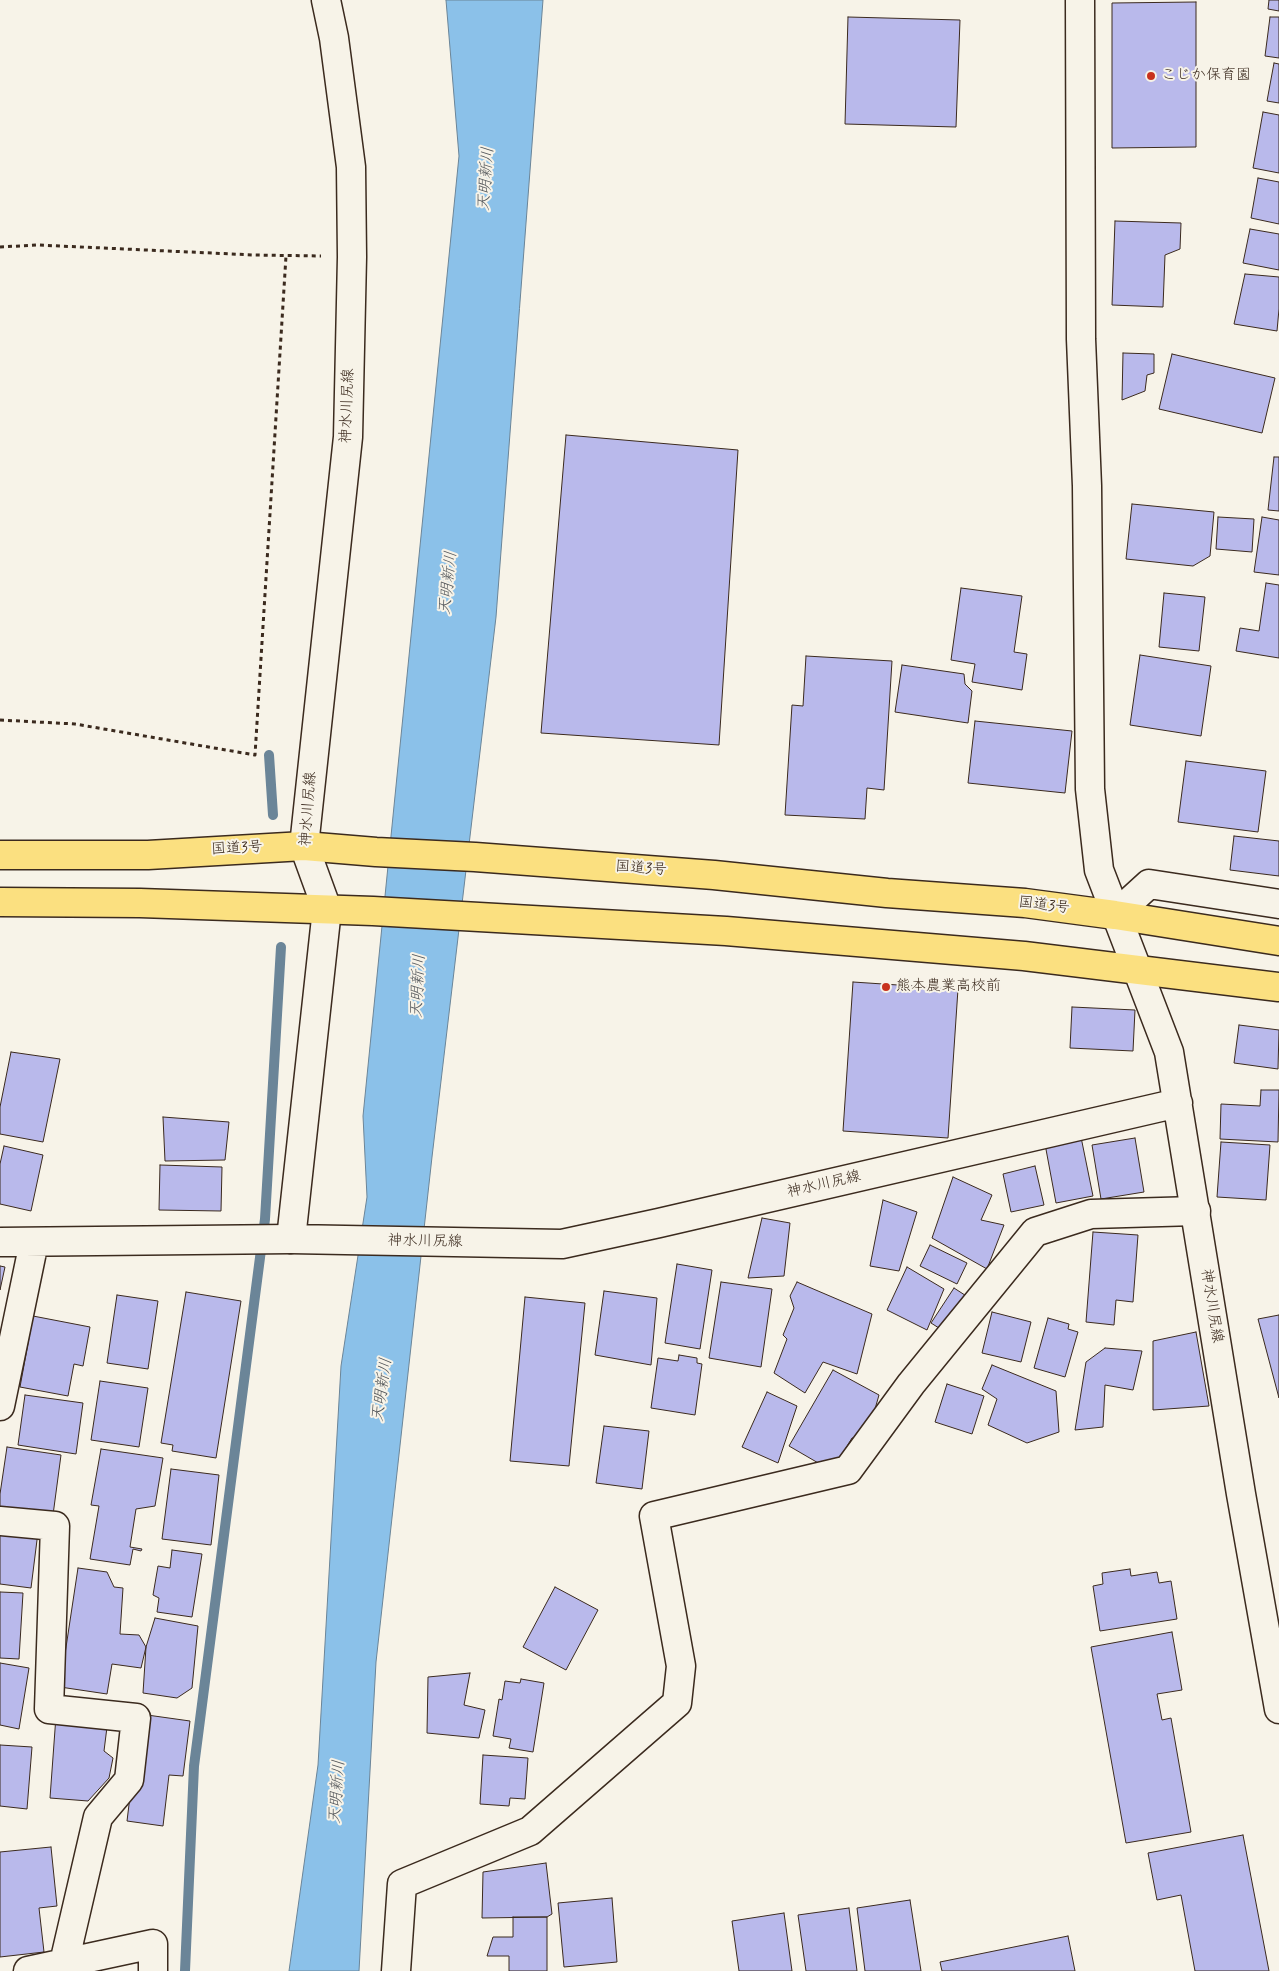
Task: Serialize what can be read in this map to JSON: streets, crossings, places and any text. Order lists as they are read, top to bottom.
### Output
{
  "streets": {
    "highway": ["国道3号"],
    "street": ["神水川尻線"]
  },
  "crossings": [
    ["神水川尻線", "国道3号"]
  ],
  "water": ["天明新川"],
  "places": ["こじか保育園", "熊本農業高校前"]
}
